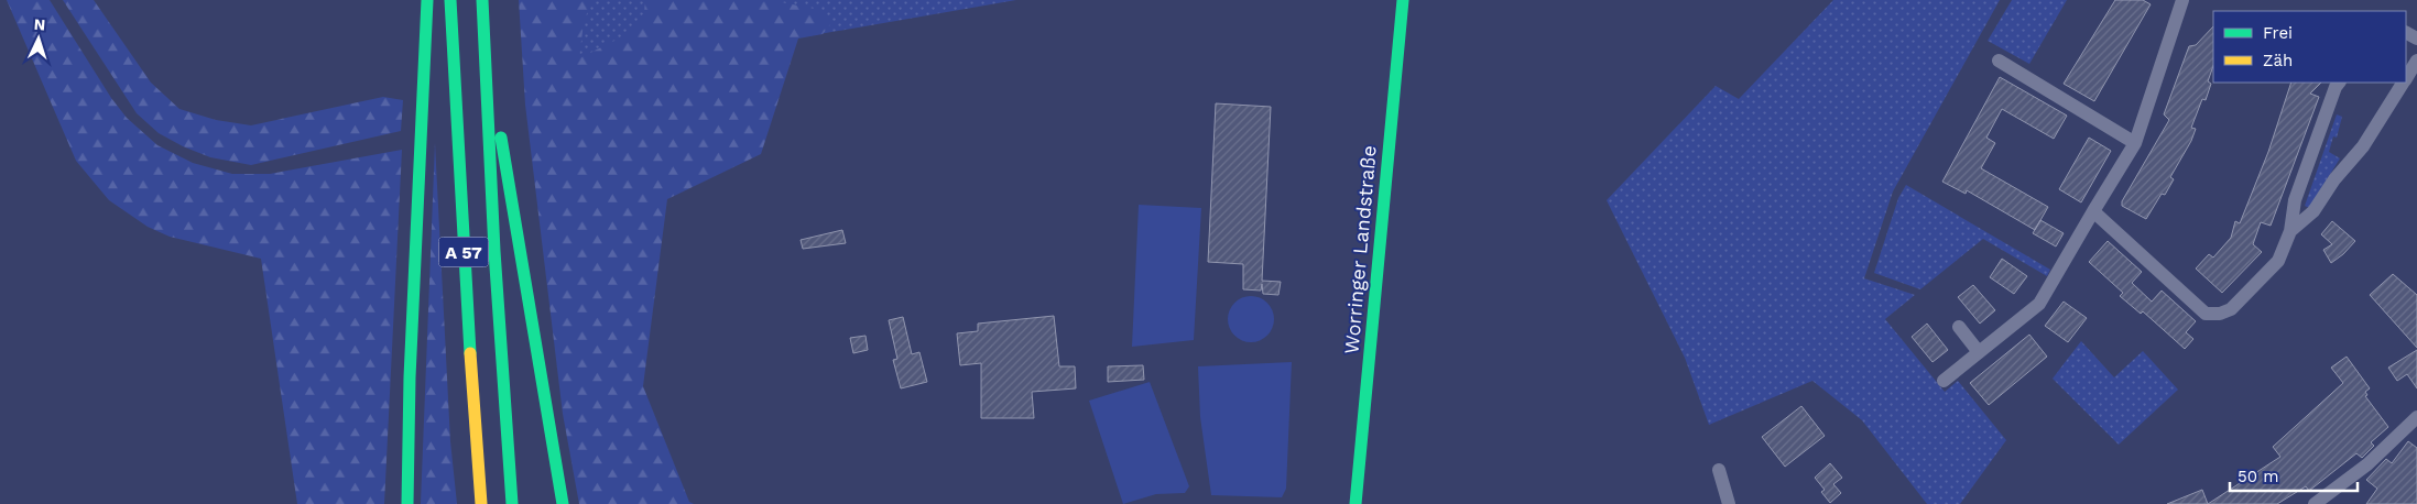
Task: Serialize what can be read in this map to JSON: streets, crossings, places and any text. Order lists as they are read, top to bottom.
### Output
{
  "streets": {
    "main road": ["Worringer Landstraße", "A 57"]
  },
  "legend": ["Frei", "Zäh"],
  "scale_bar": "50 m",
  "north": "top"
}
